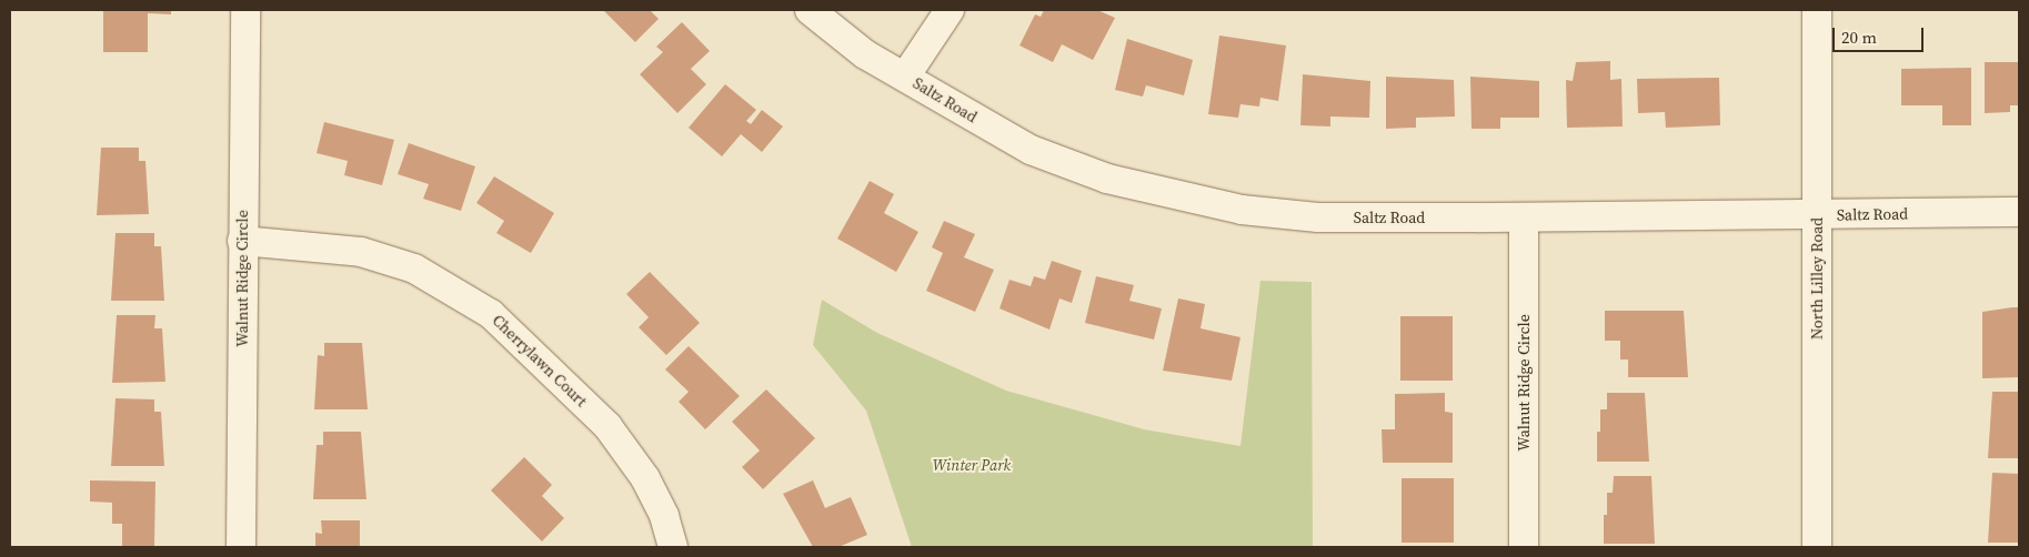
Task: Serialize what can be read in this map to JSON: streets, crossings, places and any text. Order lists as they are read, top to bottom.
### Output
{
  "streets": {
    "street": [
      "Saltz Road",
      "Walnut Ridge Circle",
      "North Lilley Road",
      "Cherrylawn Court"
    ]
  },
  "crossings": [
    ["Saltz Road", "Walnut Ridge Circle"],
    ["Saltz Road", "North Lilley Road"],
    ["Walnut Ridge Circle", "Cherrylawn Court"]
  ],
  "parks": ["Winter Park"],
  "scale_bar": "20 m"
}
